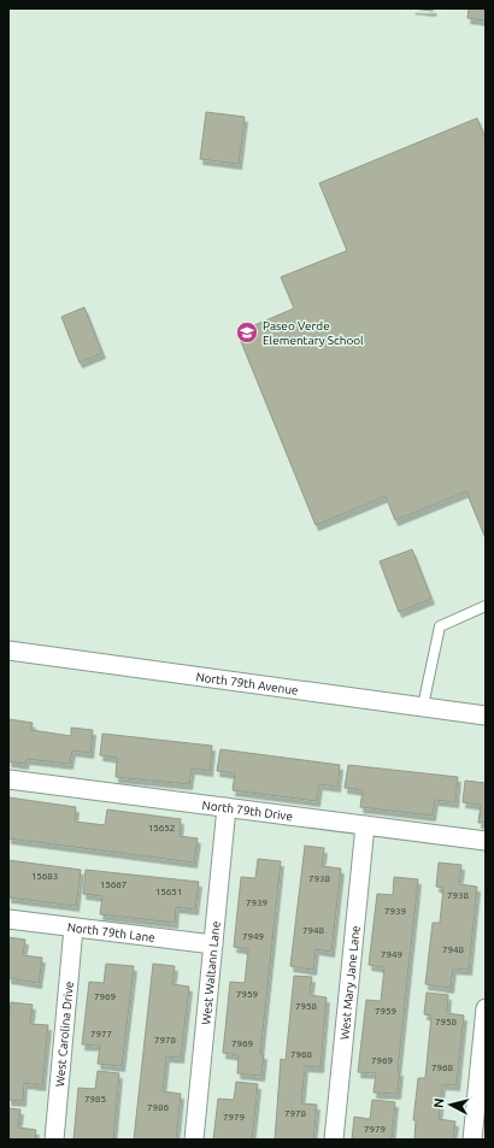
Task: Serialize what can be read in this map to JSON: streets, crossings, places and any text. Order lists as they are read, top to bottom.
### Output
{
  "streets": {
    "street": [
      "North 79th Avenue",
      "North 79th Drive",
      "North 79th Lane",
      "West Waltann Lane",
      "West Mary Jane Lane",
      "West Carolina Drive"
    ]
  },
  "crossings": [
    ["North 79th Drive", "West Waltann Lane"],
    ["North 79th Drive", "West Mary Jane Lane"],
    ["North 79th Lane", "West Waltann Lane"],
    ["North 79th Lane", "West Carolina Drive"]
  ],
  "places": {
    "school or university": ["Paseo Verde Elementary School"]
  },
  "house_numbers": [
    "15652",
    "15683",
    "7938",
    "15667",
    "15651",
    "7938",
    "7939",
    "7939",
    "7948",
    "7949",
    "7948",
    "7949",
    "7959",
    "7969",
    "7958",
    "7959",
    "7958",
    "7977",
    "7978",
    "7969",
    "7968",
    "7969",
    "7968",
    "7985",
    "7986",
    "7978",
    "7979",
    "7979"
  ],
  "north": "left"
}
